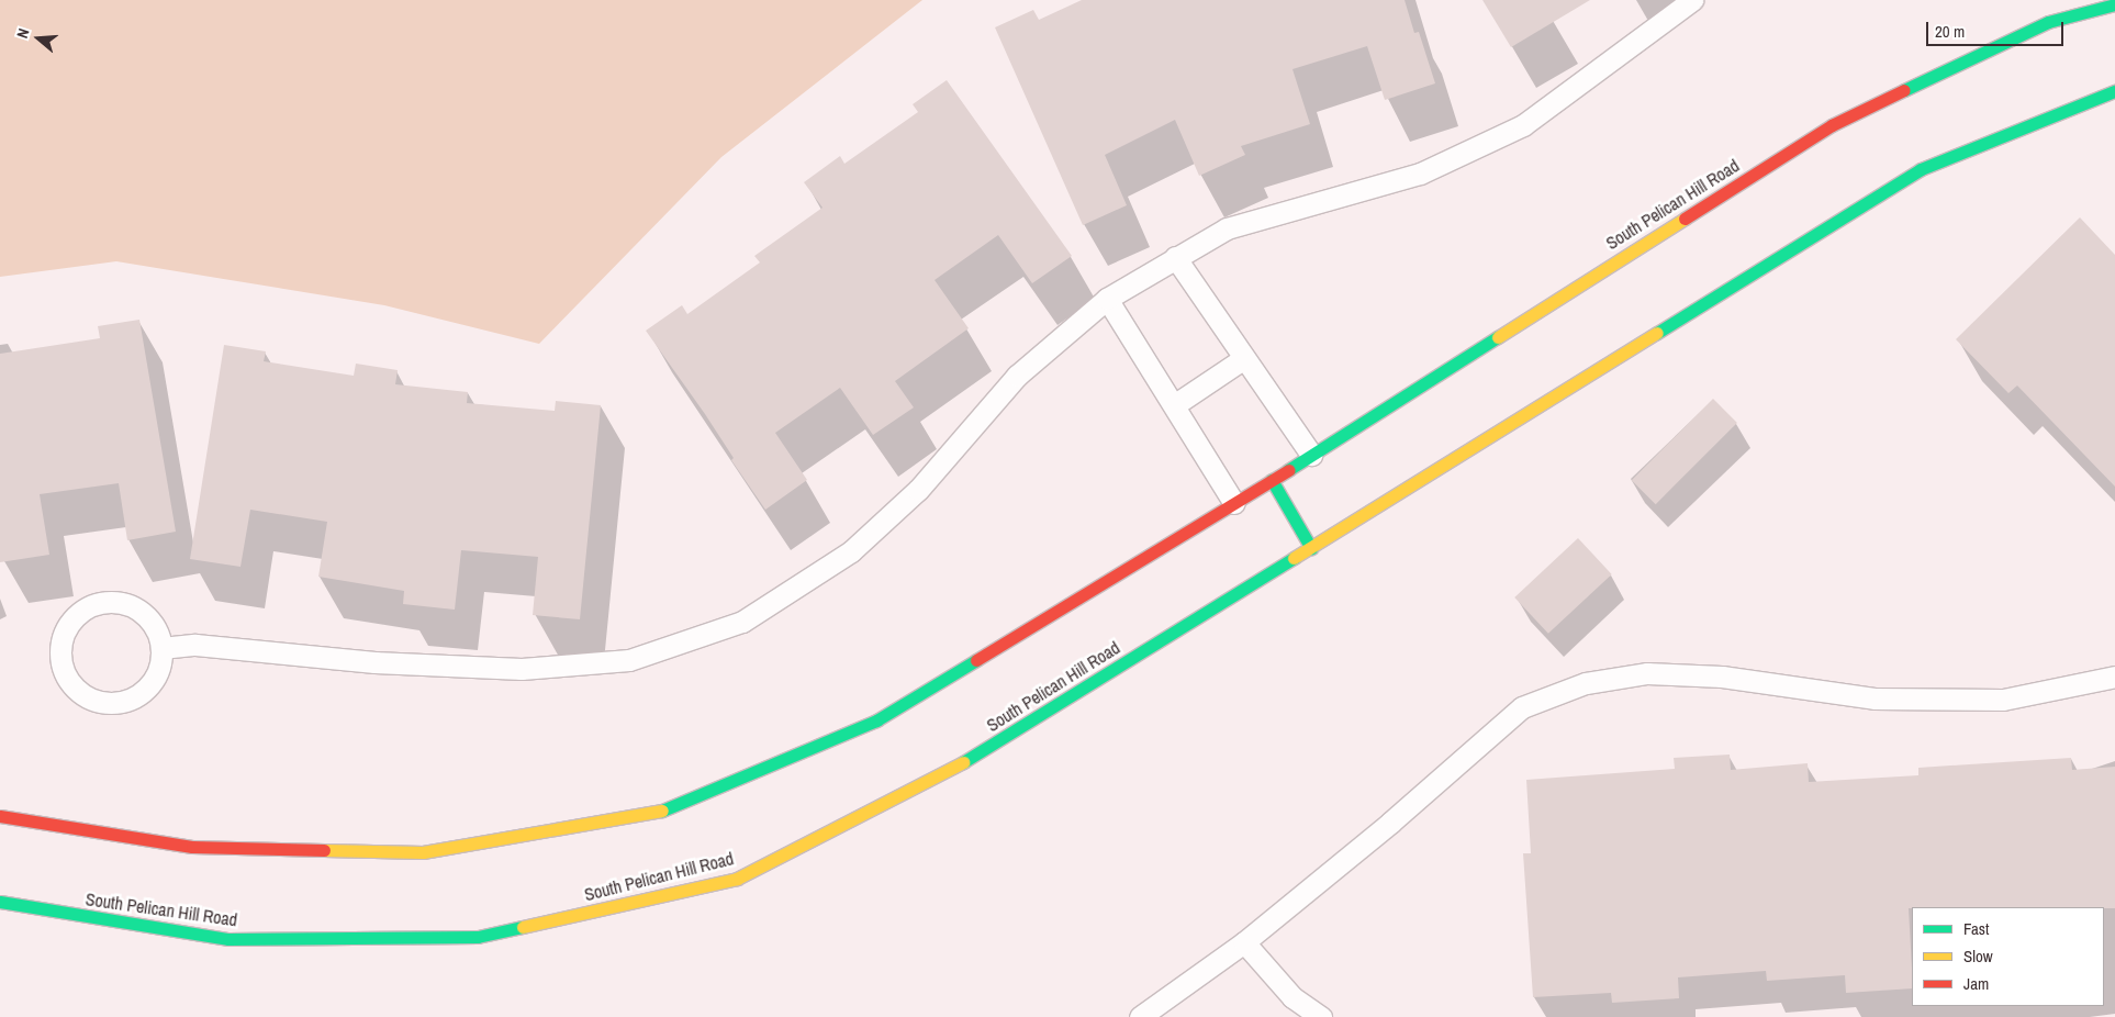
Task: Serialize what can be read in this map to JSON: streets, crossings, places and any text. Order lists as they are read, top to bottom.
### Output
{
  "streets": {
    "street": ["South Pelican Hill Road"]
  },
  "legend": ["Fast", "Slow", "Jam"],
  "scale_bar": "20 m",
  "north": "left"
}
